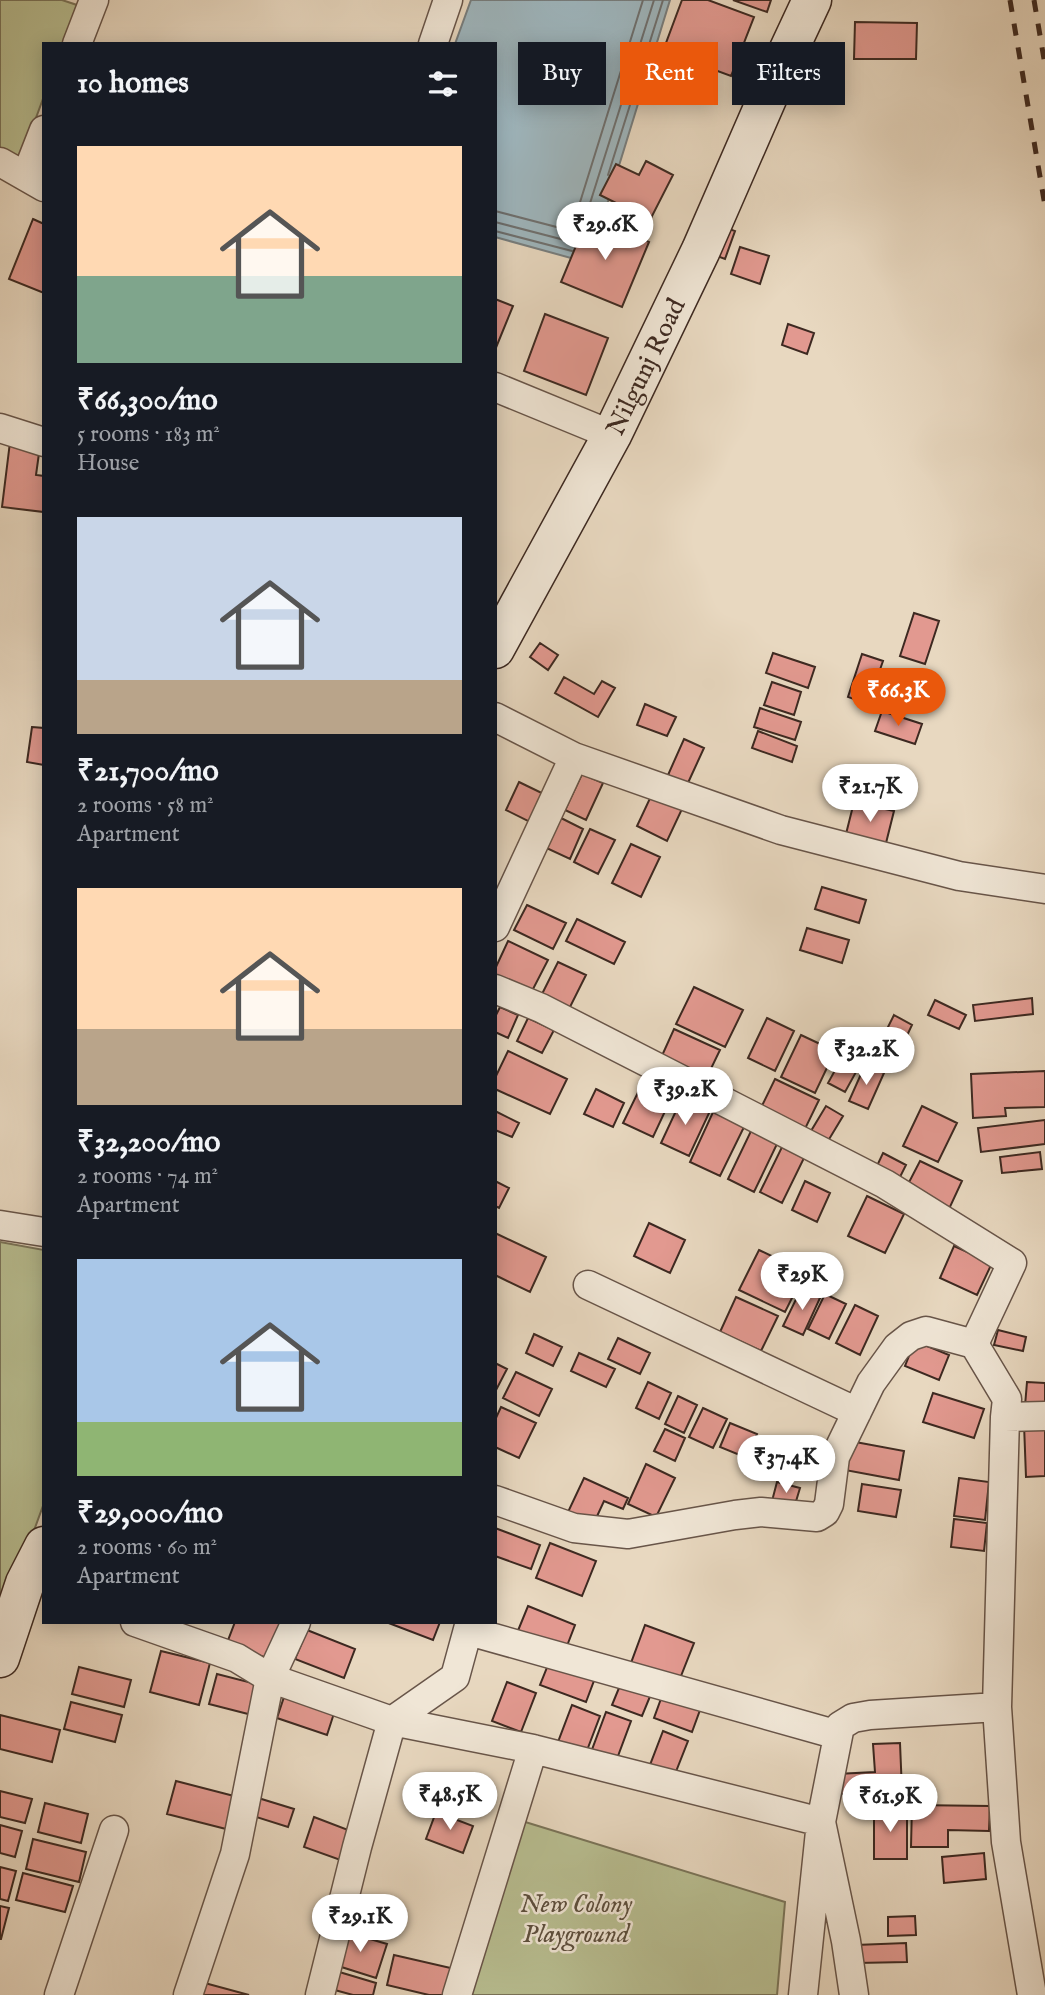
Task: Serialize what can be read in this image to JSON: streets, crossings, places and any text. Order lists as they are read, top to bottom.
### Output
{
  "streets": {
    "street": ["Nilgunj Road"]
  },
  "parks": ["New Colony Playground"],
  "page": {
    "chip": ["Buy", "Rent", "Filters"],
    "heading": "10 homes",
    "list": [
      {
        "name": "₹66,300/mo",
        "note": "5 rooms · 183 m² · House"
      },
      {
        "name": "₹21,700/mo",
        "note": "2 rooms · 58 m² · Apartment"
      },
      {
        "name": "₹32,200/mo",
        "note": "2 rooms · 74 m² · Apartment"
      },
      {
        "name": "₹29,000/mo",
        "note": "2 rooms · 60 m² · Apartment"
      }
    ],
    "price": [
      "₹29.6K",
      "₹66.3K",
      "₹21.7K",
      "₹32.2K",
      "₹39.2K",
      "₹29K",
      "₹37.4K",
      "₹48.5K",
      "₹61.9K",
      "₹29.1K"
    ]
  }
}
